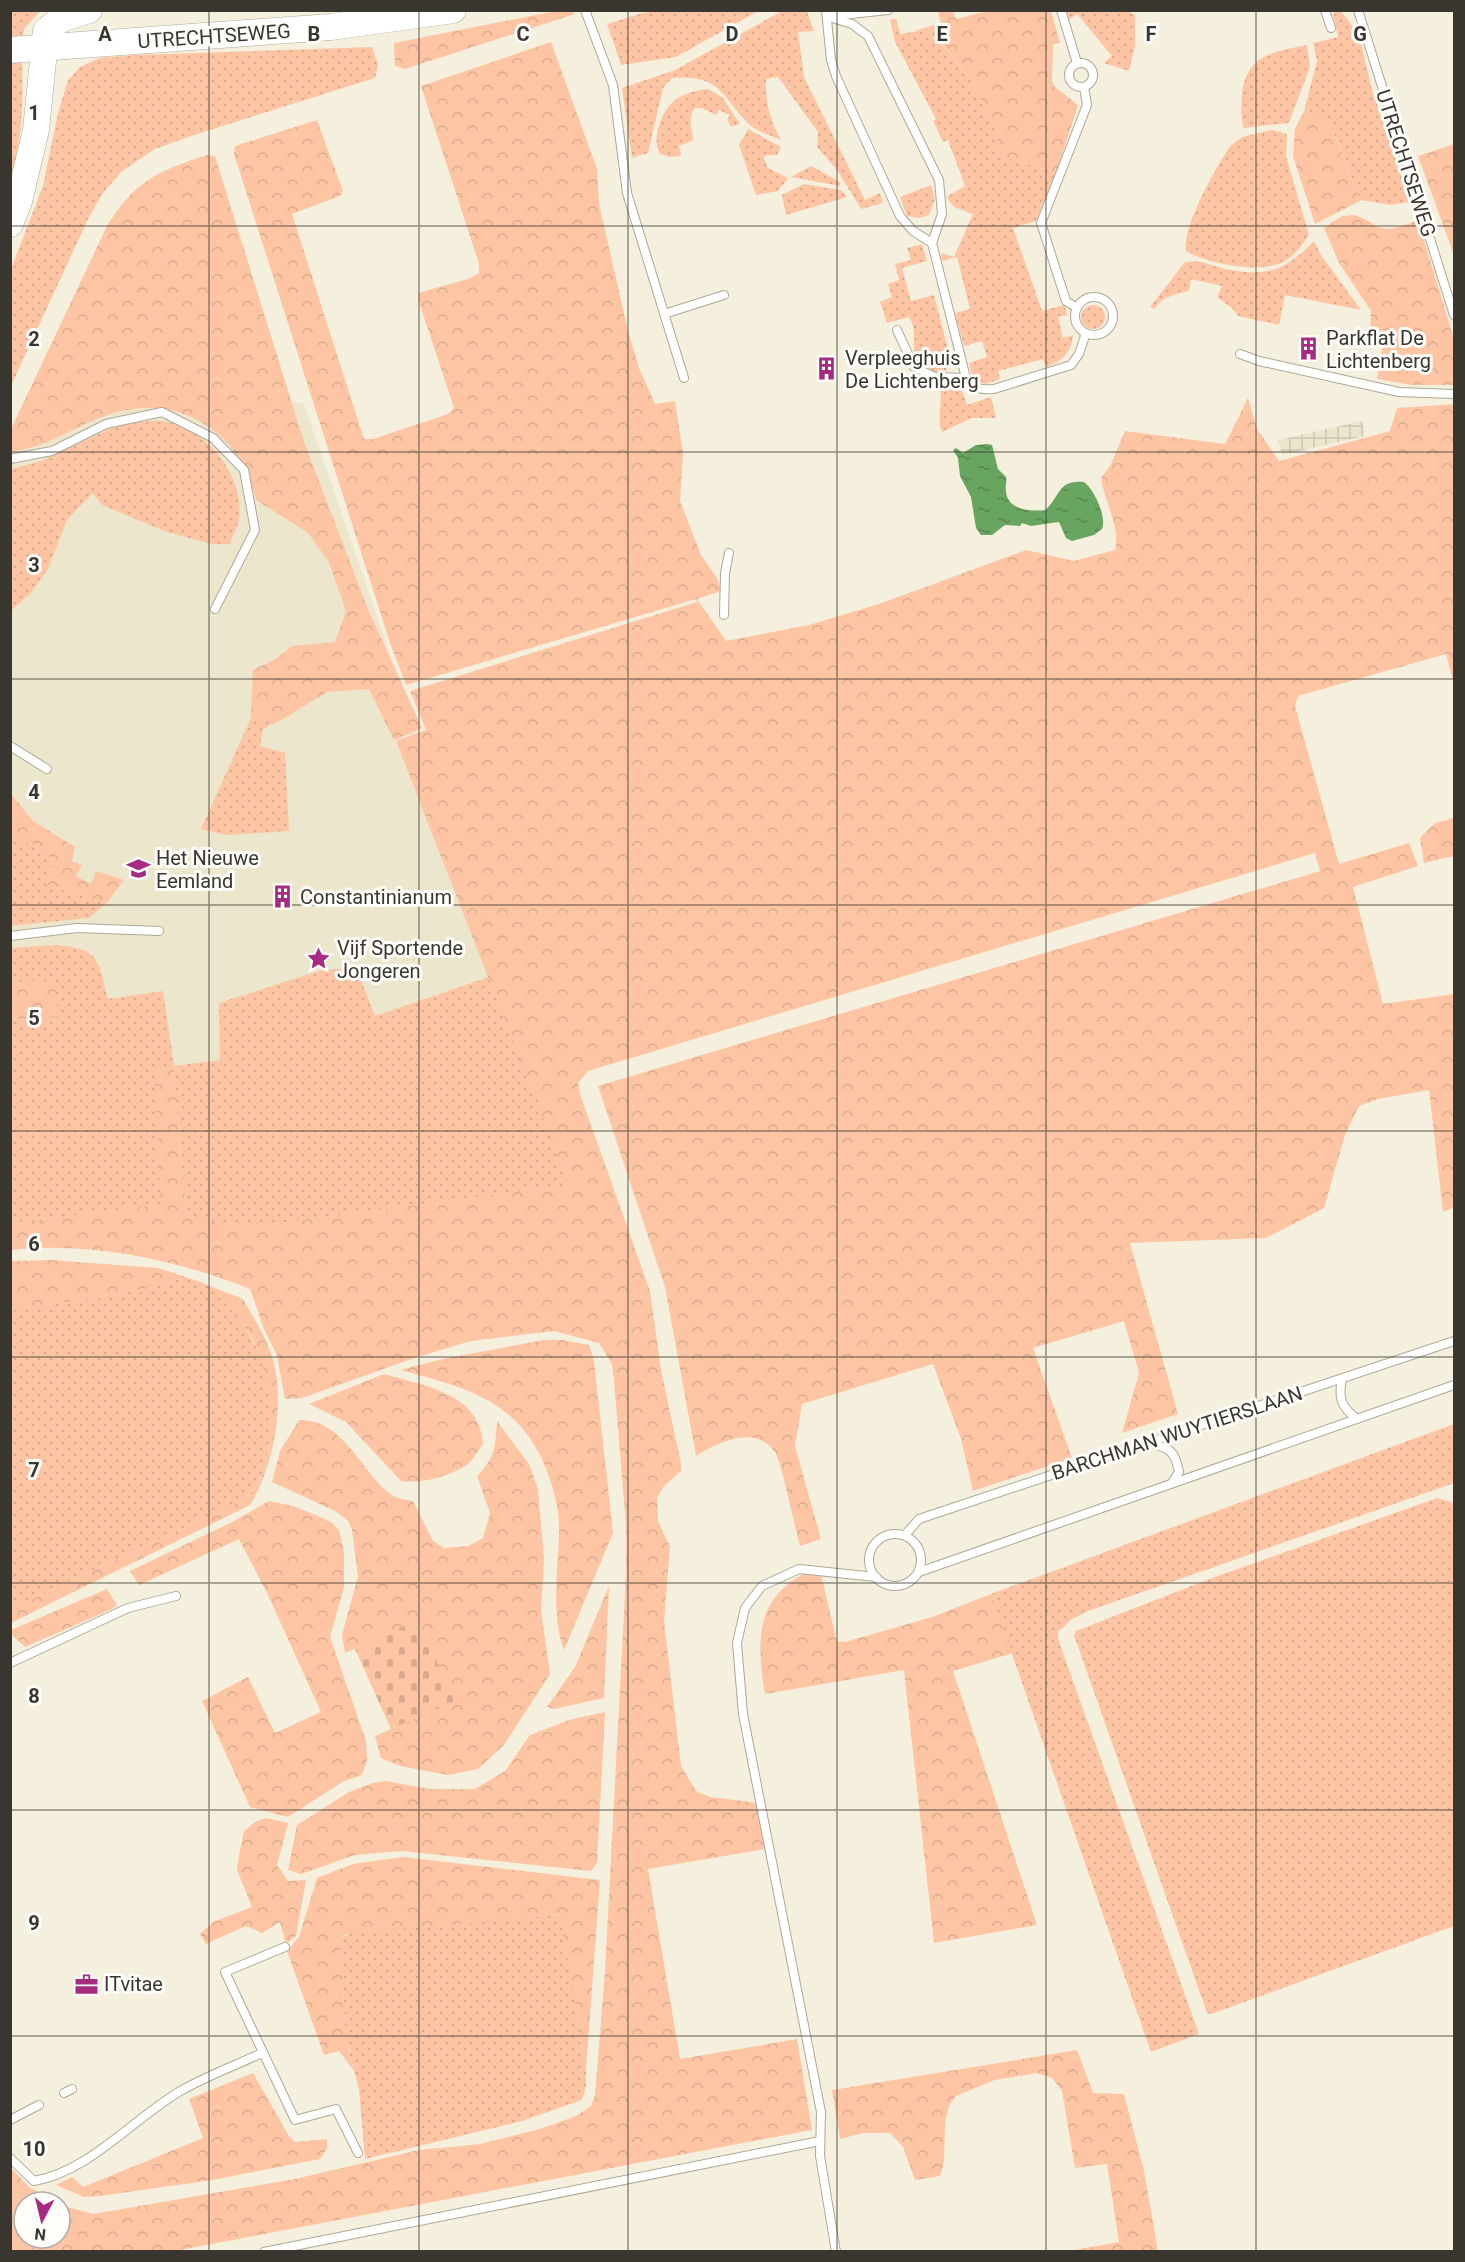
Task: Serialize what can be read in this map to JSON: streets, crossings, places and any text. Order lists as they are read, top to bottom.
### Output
{
  "streets": {
    "main road": ["UTRECHTSEWEG"],
    "lane": ["BARCHMAN WUYTIERSLAAN"]
  },
  "places": {
    "building": ["Parkflat De Lichtenberg", "Verpleeghuis De Lichtenberg", "Constantinianum"],
    "school or university": ["Het Nieuwe Eemland"],
    "place": ["Vijf Sportende Jongeren"],
    "office": ["ITvitae"]
  },
  "north": "bottom",
  "grid": {
    "columns": [
      "A",
      "B",
      "C",
      "D",
      "E",
      "F",
      "G"
    ],
    "rows": [
      "1",
      "2",
      "3",
      "4",
      "5",
      "6",
      "7",
      "8",
      "9",
      "10"
    ]
  }
}
